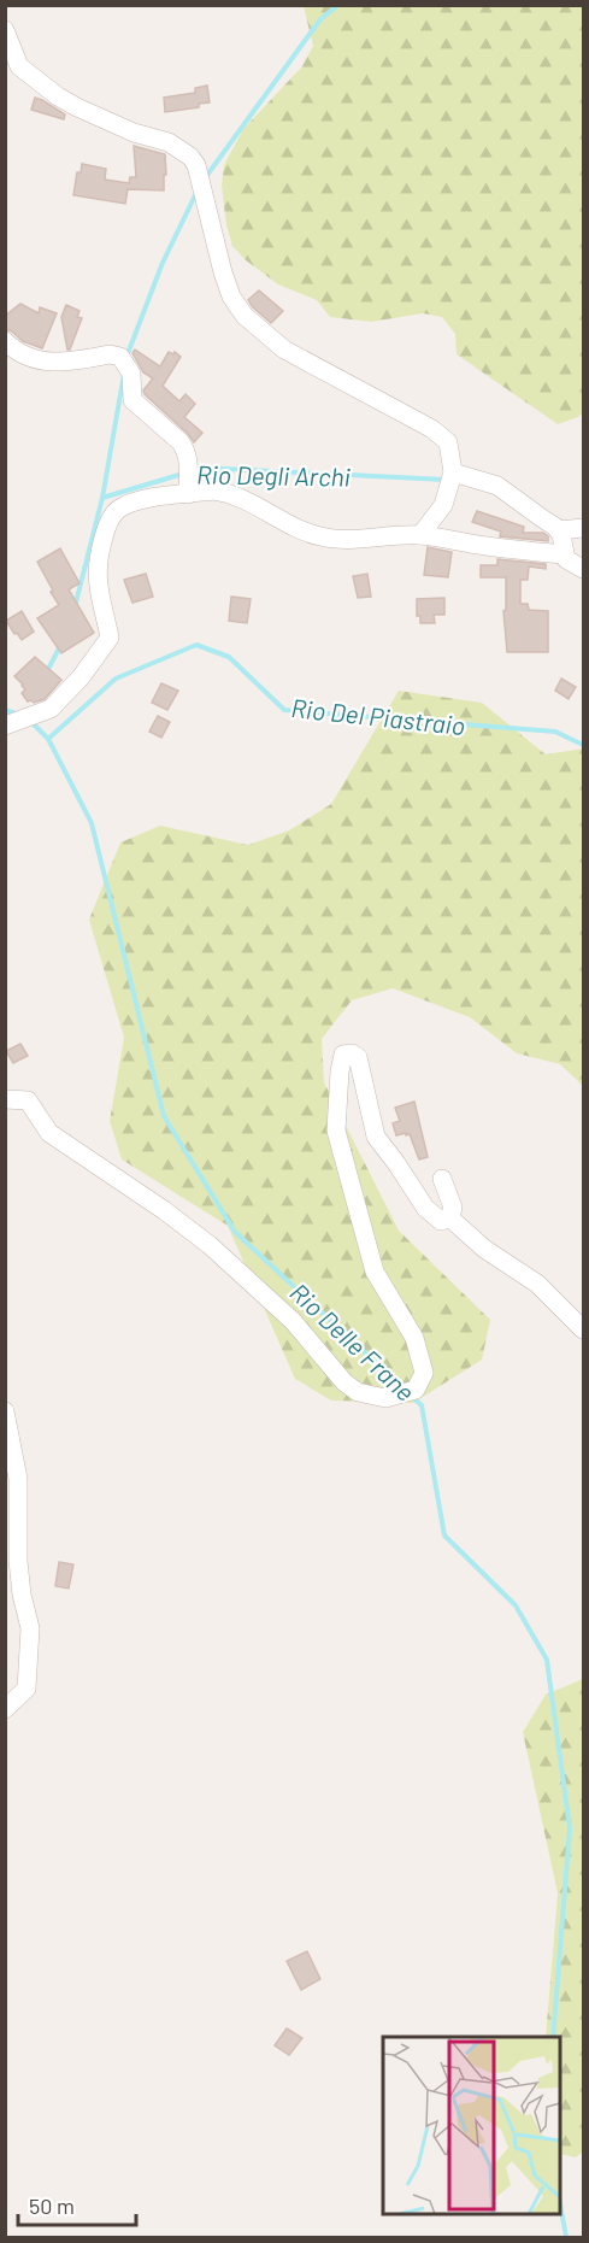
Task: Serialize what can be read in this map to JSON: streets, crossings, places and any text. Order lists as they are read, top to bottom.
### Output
{
  "water": ["Rio Degli Archi", "Rio Del Piastraio", "Rio Delle Frane"],
  "scale_bar": "50 m"
}
